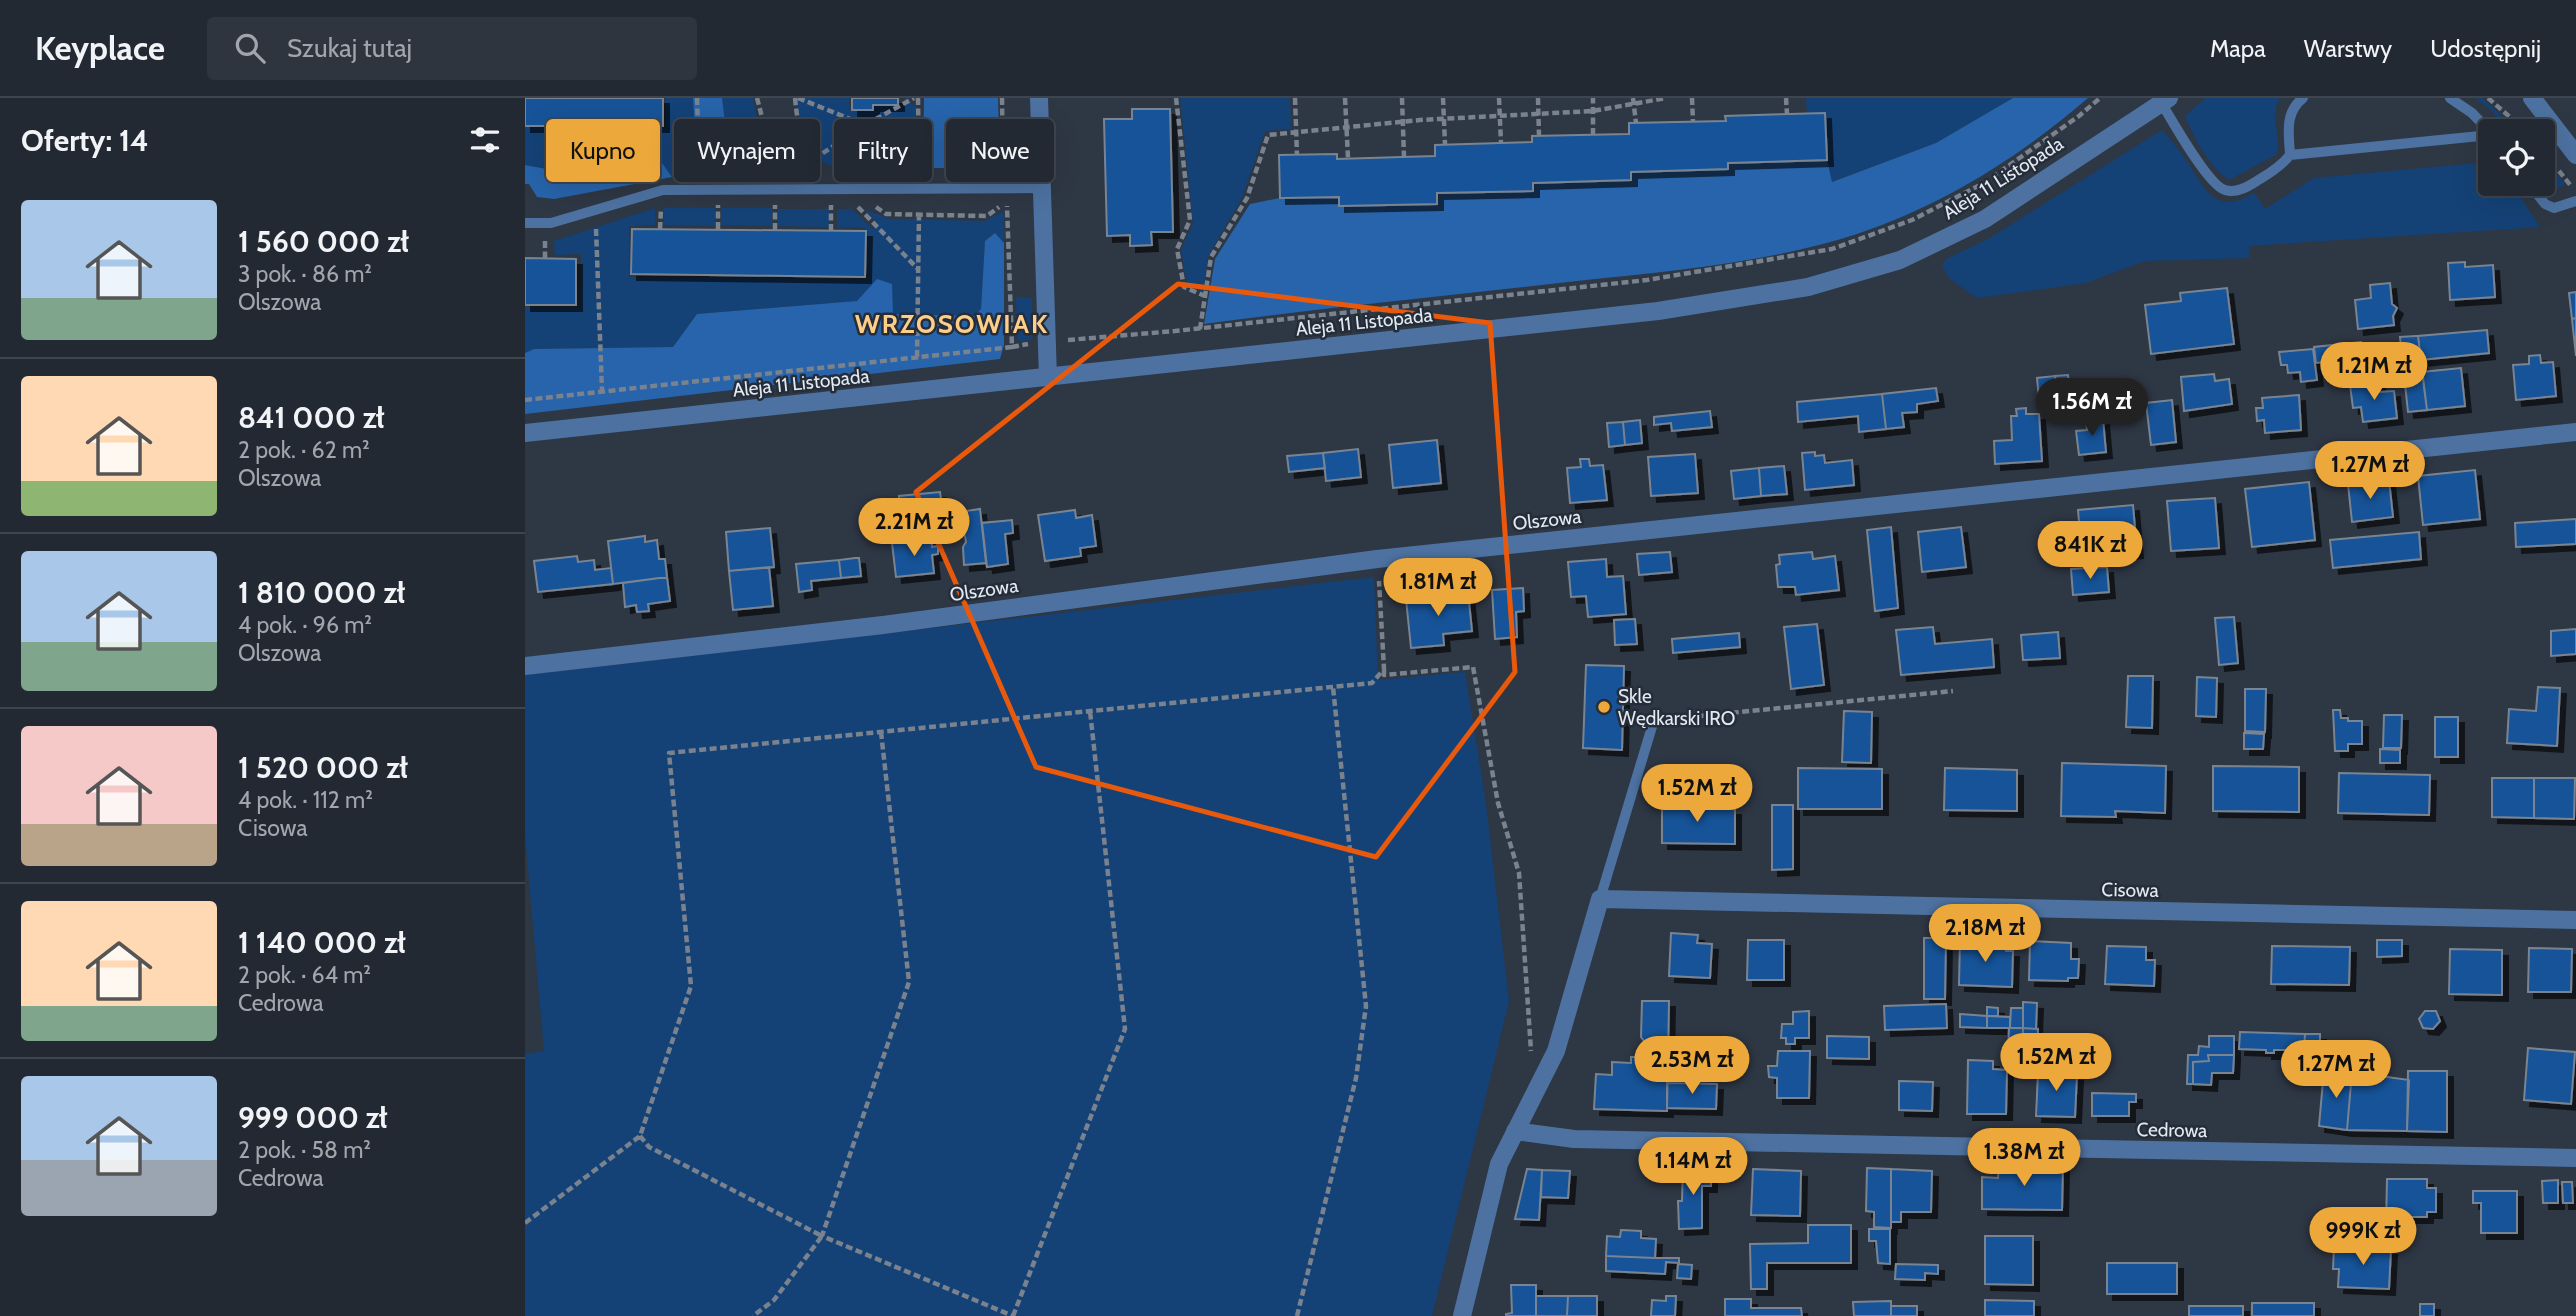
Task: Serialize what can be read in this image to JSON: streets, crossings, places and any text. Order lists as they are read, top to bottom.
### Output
{
  "streets": {
    "street": [
      "Aleja 11 Listopada",
      "Olszowa",
      "Cisowa",
      "Cedrowa"
    ]
  },
  "districts": ["WRZOSOWIAK"],
  "places": ["Skle Wędkarski IRO"],
  "page": {
    "header": "Keyplace",
    "search": "Szukaj tutaj",
    "nav": ["Mapa", "Warstwy", "Udostępnij"],
    "heading": "Oferty: 14",
    "chip": [
      "Kupno",
      "Wynajem",
      "Filtry",
      "Nowe"
    ],
    "list": [
      {
        "name": "1 560 000 zł",
        "note": "3 pok. · 86 m² · Olszowa"
      },
      {
        "name": "841 000 zł",
        "note": "2 pok. · 62 m² · Olszowa"
      },
      {
        "name": "1 810 000 zł",
        "note": "4 pok. · 96 m² · Olszowa"
      },
      {
        "name": "1 520 000 zł",
        "note": "4 pok. · 112 m² · Cisowa"
      },
      {
        "name": "1 140 000 zł",
        "note": "2 pok. · 64 m² · Cedrowa"
      },
      {
        "name": "999 000 zł",
        "note": "2 pok. · 58 m² · Cedrowa"
      }
    ],
    "price": [
      "1.21M zł",
      "1.56M zł",
      "1.27M zł",
      "2.21M zł",
      "841K zł",
      "1.81M zł",
      "1.52M zł",
      "2.18M zł",
      "1.52M zł",
      "2.53M zł",
      "1.27M zł",
      "1.38M zł",
      "1.14M zł",
      "999K zł"
    ]
  }
}
